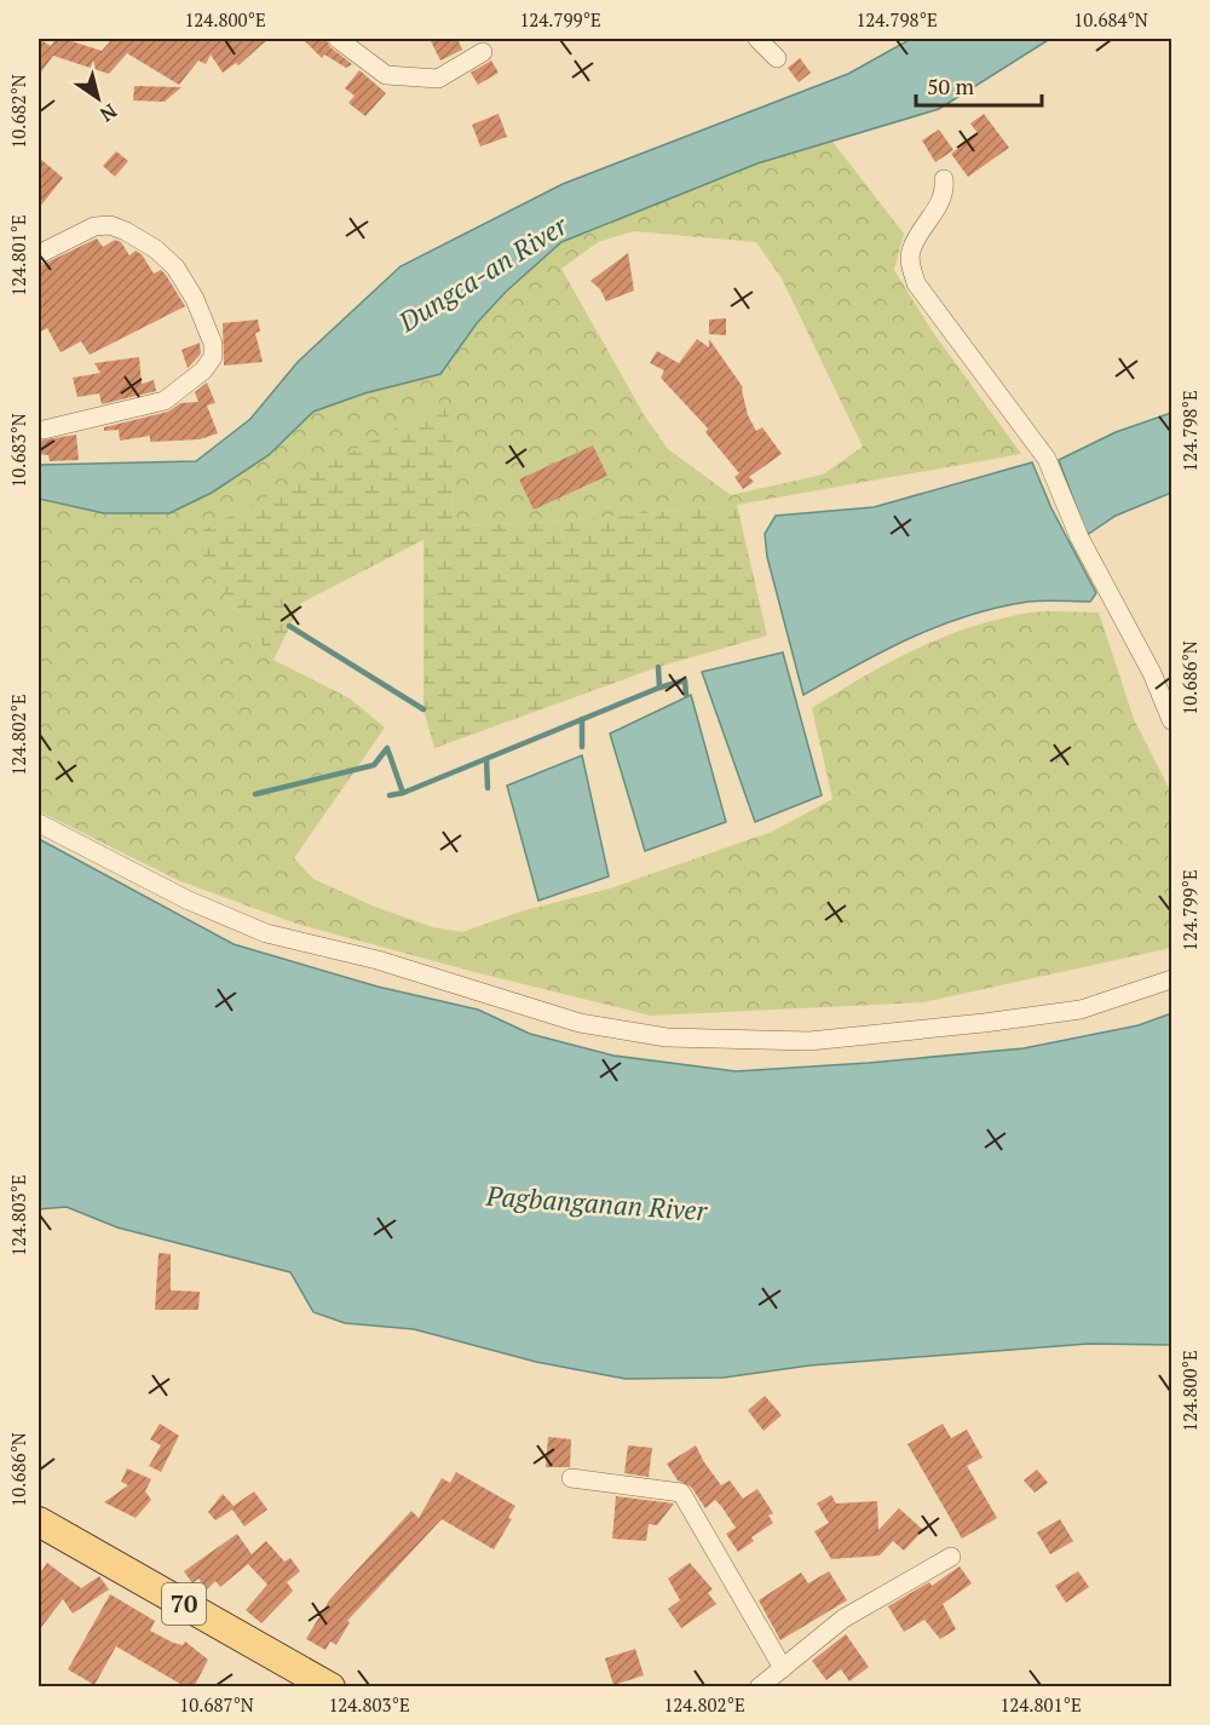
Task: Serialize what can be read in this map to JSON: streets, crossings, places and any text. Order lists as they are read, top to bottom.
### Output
{
  "streets": {
    "main road": ["70"]
  },
  "water": ["Dungca-an River", "Pagbanganan River"],
  "scale_bar": "50 m",
  "north": "bottom right",
  "coordinates": [
    "124.800°E",
    "124.799°E",
    "124.798°E",
    "10.684°N",
    "10.682°N",
    "124.801°E",
    "10.683°N",
    "10.686°N",
    "124.802°E",
    "124.803°E",
    "10.687°N"
  ]
}
